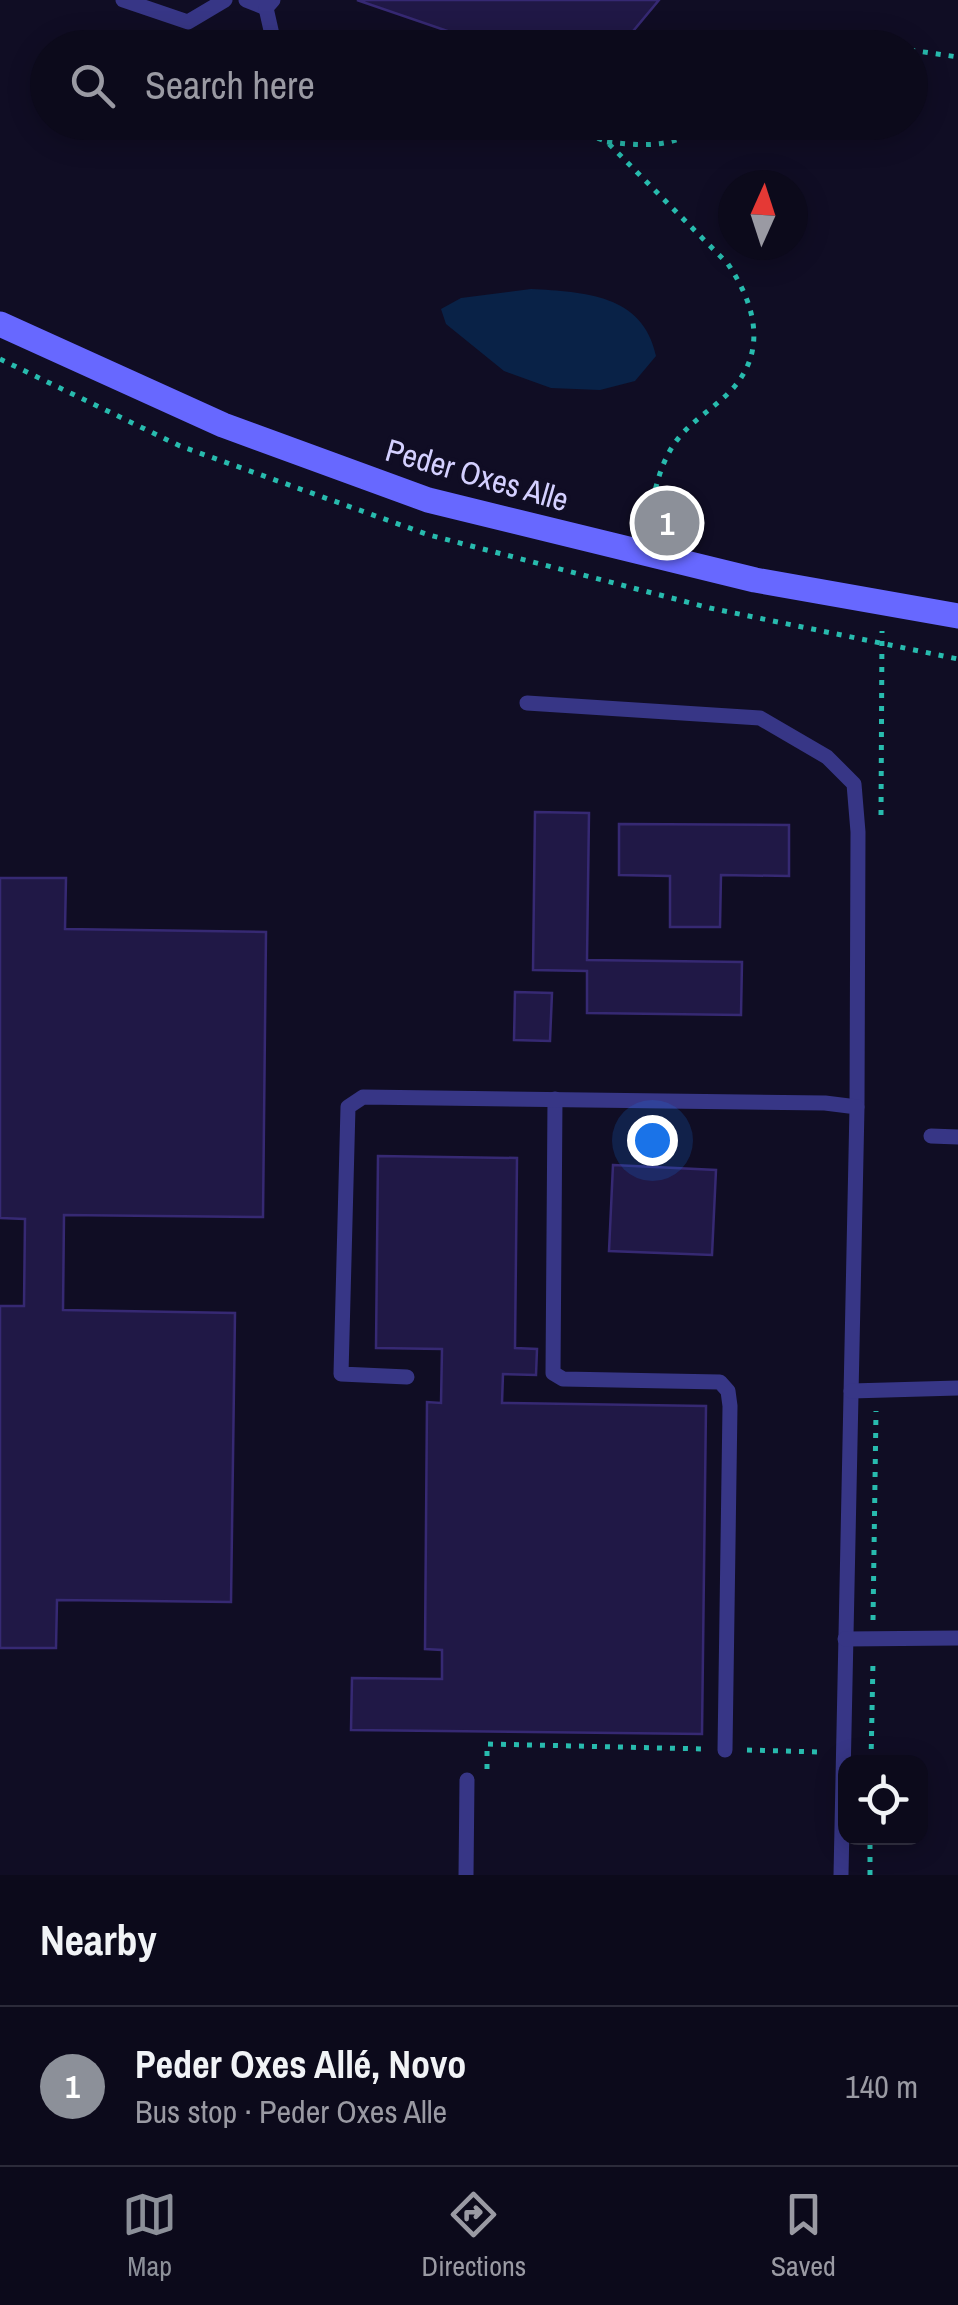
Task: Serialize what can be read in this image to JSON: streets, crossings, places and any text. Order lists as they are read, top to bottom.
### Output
{
  "streets": {
    "street": ["Peder Oxes Alle"]
  },
  "north": "top",
  "page": {
    "search": "Search here",
    "pins": "1",
    "heading": "Nearby",
    "list": [
      {
        "mark": "1",
        "name": "Peder Oxes Allé, Novo",
        "note": "Bus stop · Peder Oxes Alle",
        "value": "140 m"
      }
    ],
    "nav": ["Map", "Directions", "Saved"]
  }
}
